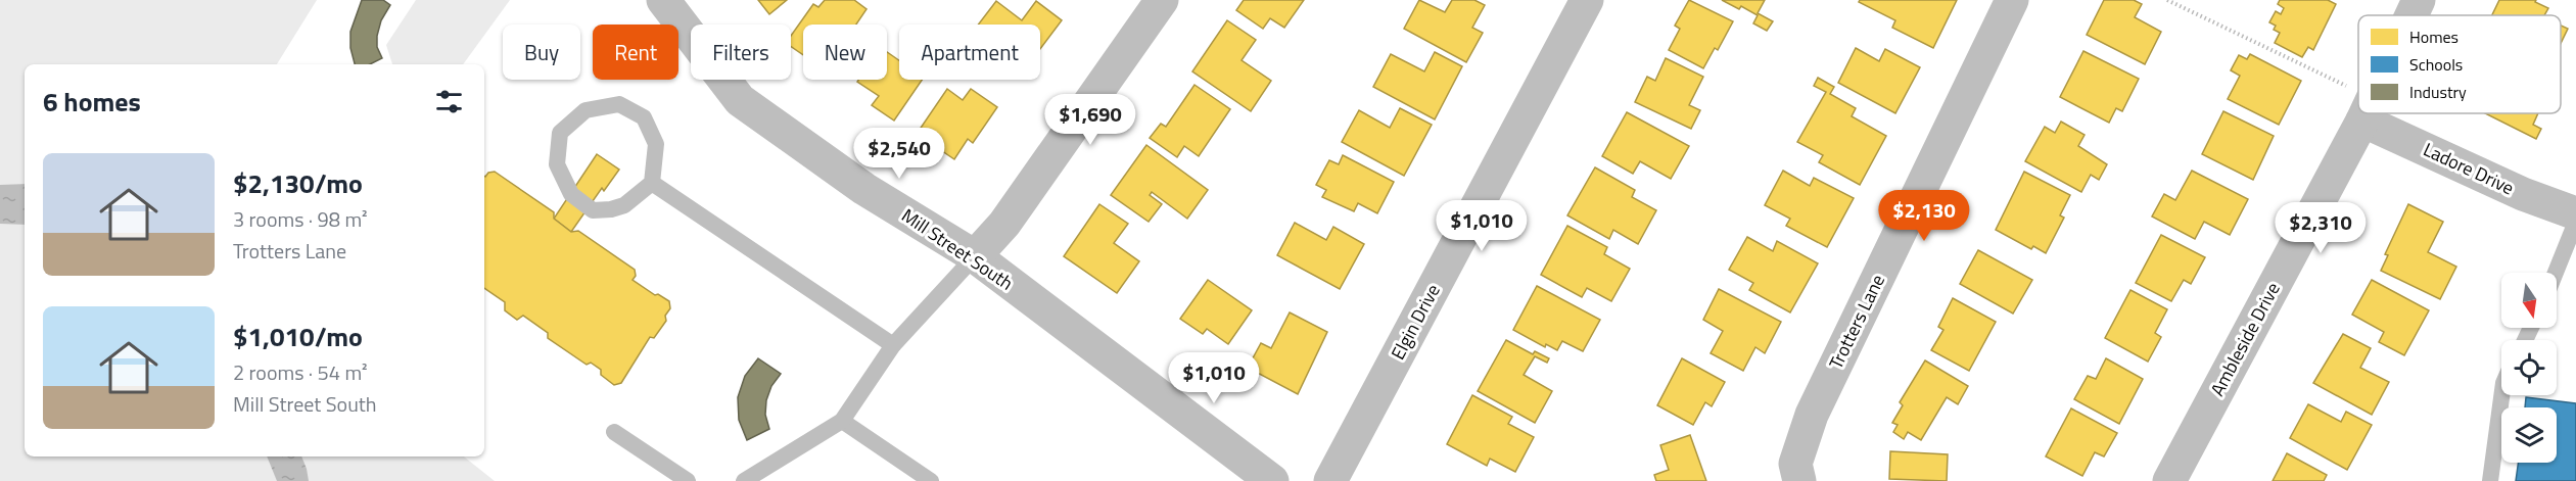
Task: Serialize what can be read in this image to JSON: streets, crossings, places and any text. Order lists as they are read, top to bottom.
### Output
{
  "streets": {
    "street": [
      "Ladore Drive",
      "Mill Street South",
      "Elgin Drive",
      "Trotters Lane",
      "Ambleside Drive"
    ]
  },
  "legend": ["Homes", "Schools", "Industry"],
  "north": "bottom",
  "page": {
    "chip": [
      "Buy",
      "Rent",
      "Filters",
      "New",
      "Apartment"
    ],
    "heading": "6 homes",
    "price": [
      "$1,690",
      "$2,540",
      "$2,130",
      "$1,010",
      "$2,310",
      "$1,010"
    ],
    "list": [
      {
        "name": "$2,130/mo",
        "note": "3 rooms · 98 m² · Trotters Lane"
      },
      {
        "name": "$1,010/mo",
        "note": "2 rooms · 54 m² · Mill Street South"
      }
    ]
  }
}
